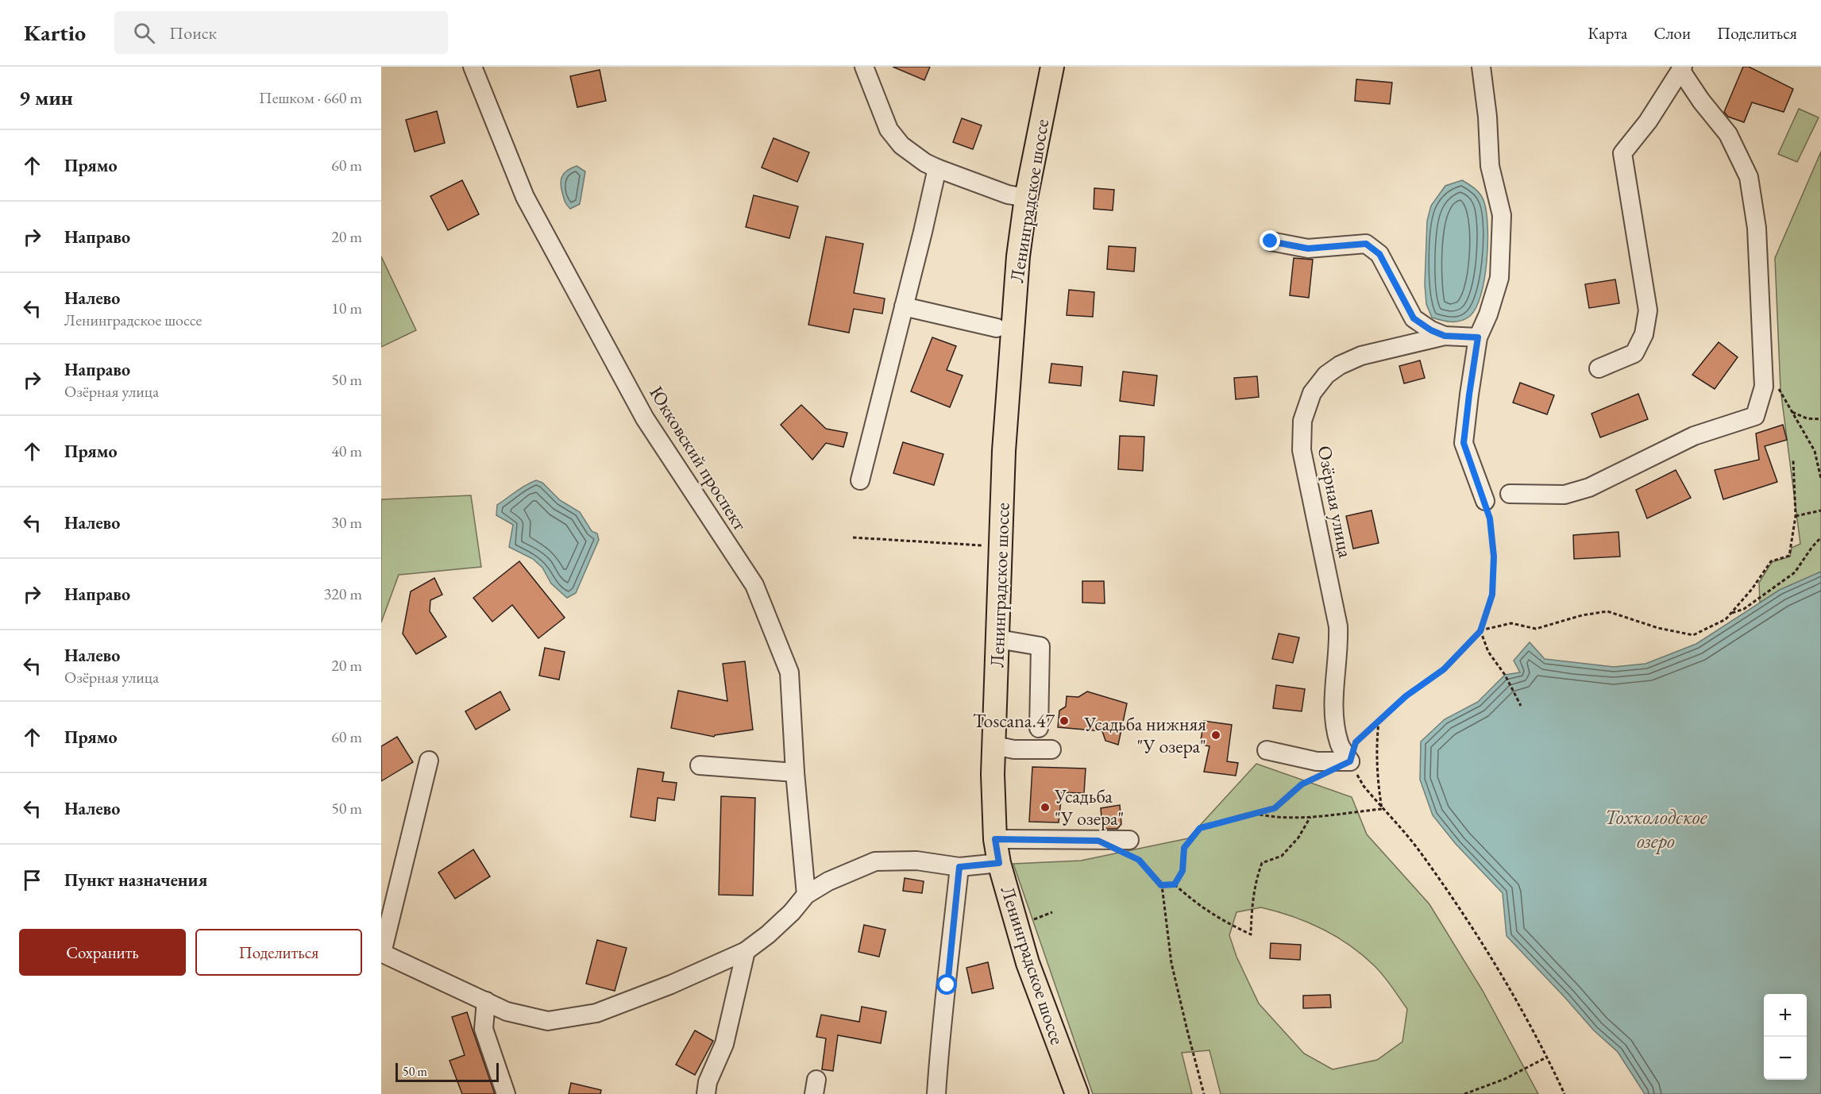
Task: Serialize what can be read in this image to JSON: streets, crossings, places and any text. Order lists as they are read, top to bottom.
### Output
{
  "streets": {
    "main road": ["Ленинградское шоссе"],
    "street": ["Юкковский проспект", "Озёрная улица"]
  },
  "water": ["Тохколодское озеро"],
  "places": ["Toscana.47", "Усадьба нижняя \"У озера\"", "Усадьба \"У озера\""],
  "scale_bar": "50 m",
  "page": {
    "header": "Kartio",
    "search": "Поиск",
    "nav": ["Карта", "Слои", "Поделиться"],
    "heading": ["9 мин", "Пешком · 660 m"],
    "list": [
      ["Прямо", "60 m"],
      ["Направо", "20 m"],
      ["Налево", "Ленинградское шоссе", "10 m"],
      ["Направо", "Озёрная улица", "50 m"],
      ["Прямо", "40 m"],
      ["Налево", "30 m"],
      ["Направо", "320 m"],
      ["Налево", "Озёрная улица", "20 m"],
      ["Прямо", "60 m"],
      ["Налево", "50 m"],
      "Пункт назначения"
    ],
    "buttons": ["Сохранить", "Поделиться"],
    "map_buttons": ["+", "−"],
    "scale": "50 m"
  }
}
